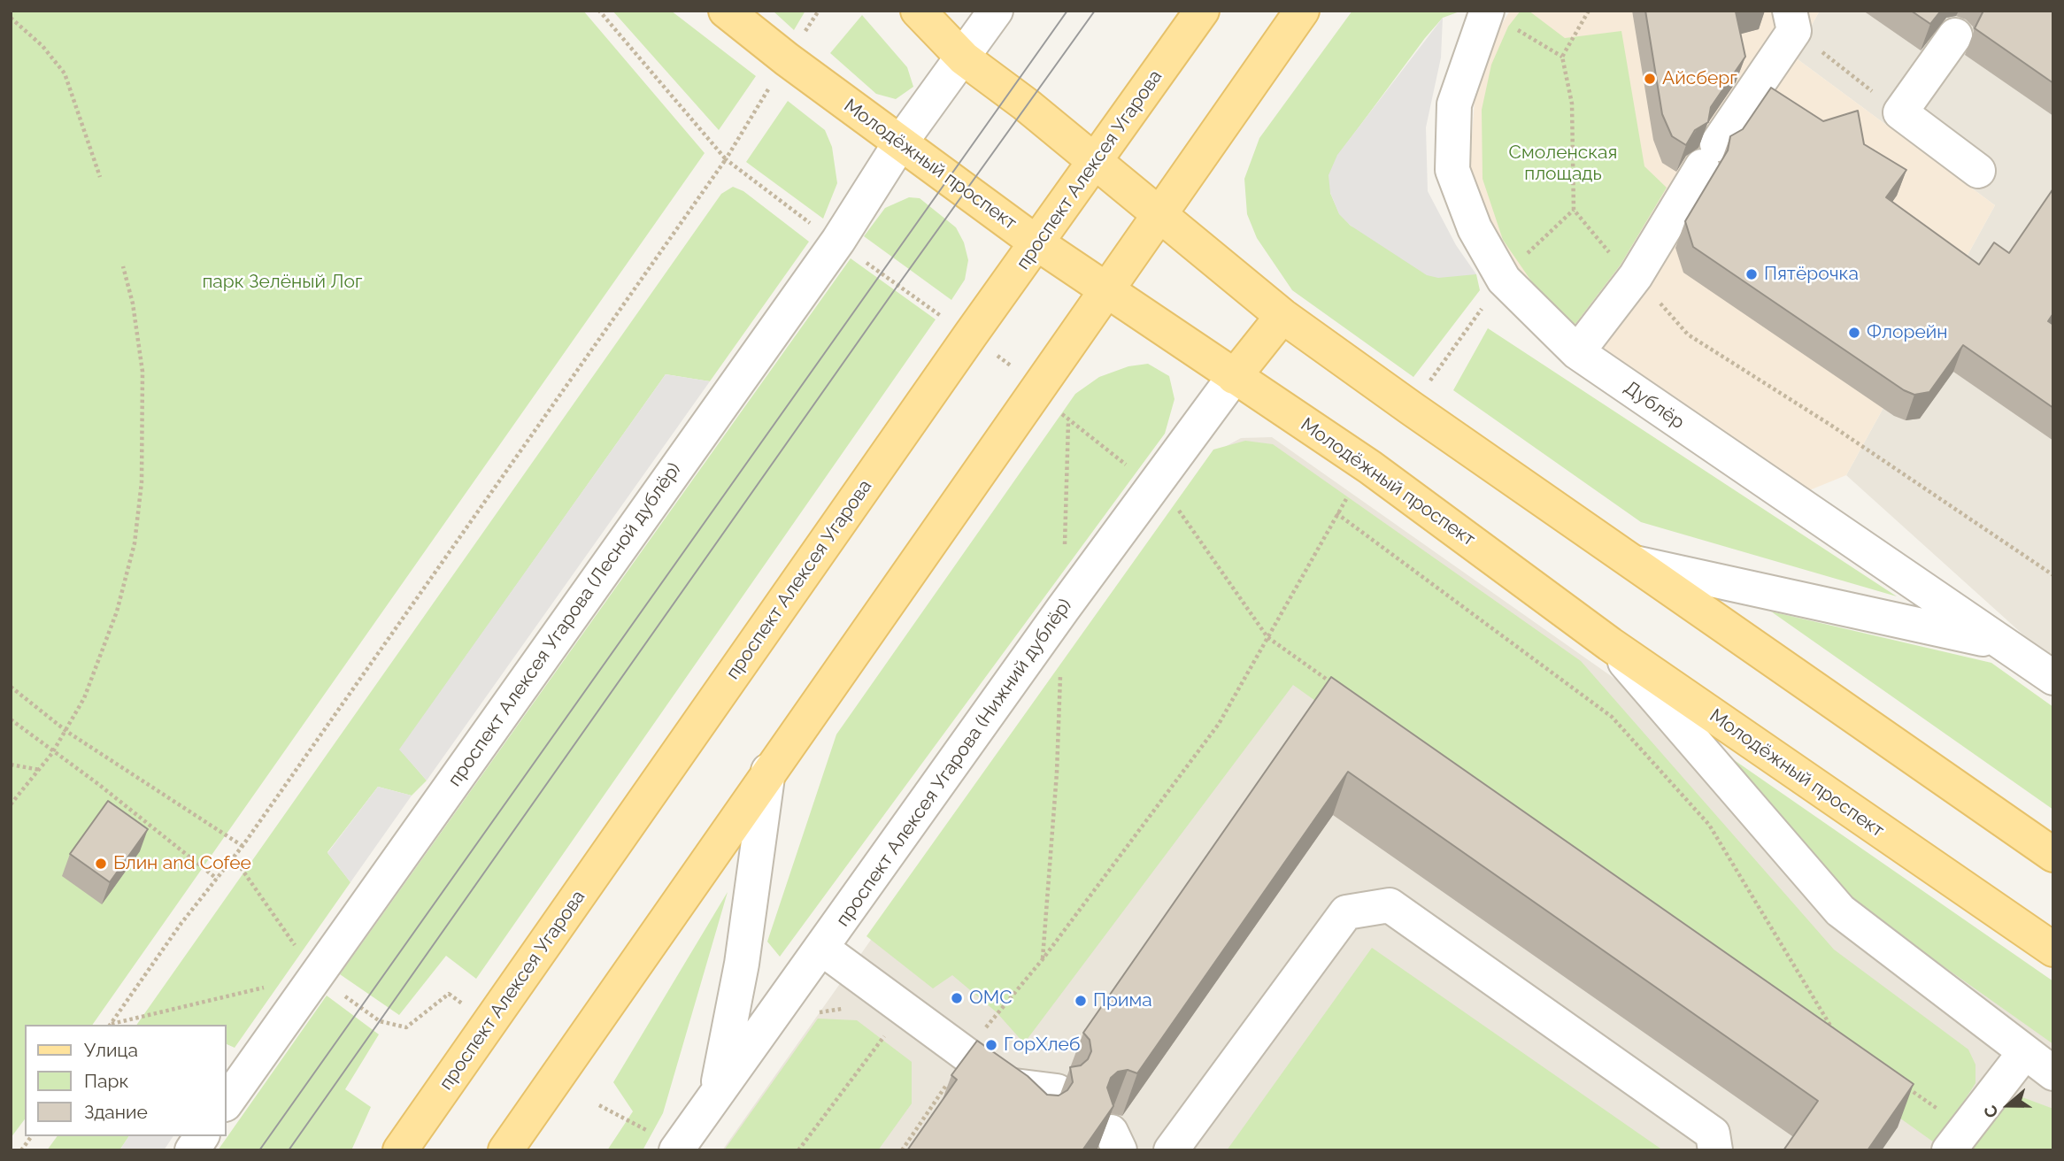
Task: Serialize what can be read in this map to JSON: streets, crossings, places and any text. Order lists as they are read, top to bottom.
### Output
{
  "streets": {
    "main road": ["Молодёжный проспект", "проспект Алексея Угарова"],
    "street": ["Дублёр", "проспект Алексея Угарова (Лесной дублёр)", "проспект Алексея Угарова (Нижний дублёр)"]
  },
  "crossings": [
    ["Молодёжный проспект", "проспект Алексея Угарова"],
    ["Молодёжный проспект", "проспект Алексея Угарова (Лесной дублёр)"],
    ["Молодёжный проспект", "проспект Алексея Угарова (Нижний дублёр)"]
  ],
  "parks": ["Смоленская площадь", "парк Зелёный Лог"],
  "places": [
    "Айсберг",
    "Пятёрочка",
    "Флорейн",
    "Блин and Cofee",
    "ОМС",
    "Прима",
    "ГорХлеб"
  ],
  "legend": ["Улица", "Парк", "Здание"],
  "north": "left"
}
